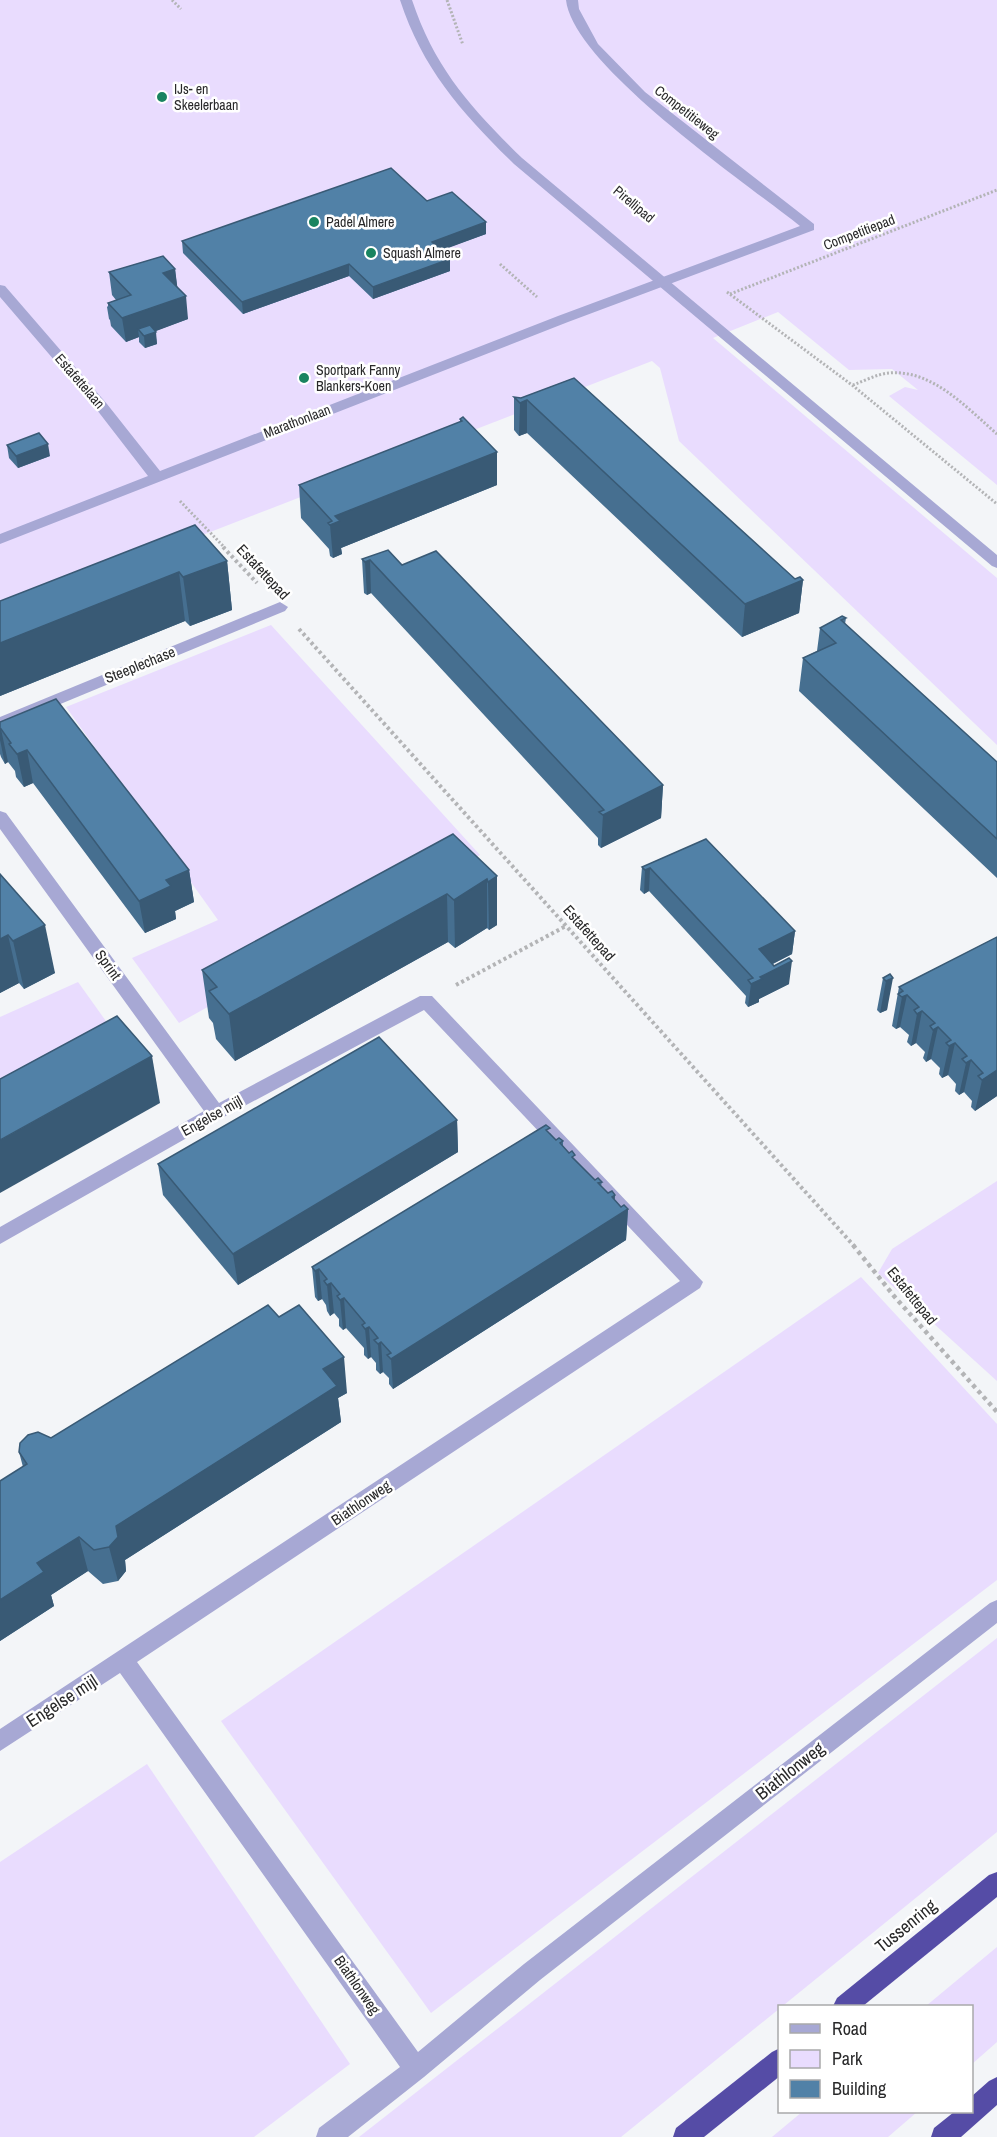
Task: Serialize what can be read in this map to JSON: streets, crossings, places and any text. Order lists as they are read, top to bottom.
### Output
{
  "streets": {
    "highway": ["Tussenring"],
    "street": [
      "Competitieweg",
      "Estafettelaan",
      "Marathonlaan",
      "Steeplechase",
      "Sprint",
      "Engelse mijl",
      "Biathlonweg"
    ],
    "path": ["Competitiepad", "Estafettepad"]
  },
  "crossings": [
    ["Competitieweg", "Marathonlaan"],
    ["Estafettelaan", "Marathonlaan"],
    ["Estafettelaan", "Estafettepad"],
    ["Marathonlaan", "Estafettepad"],
    ["Estafettepad", "Steeplechase"],
    ["Sprint", "Engelse mijl"],
    ["Engelse mijl", "Biathlonweg"]
  ],
  "places": [
    "IJs- en Skeelerbaan",
    "Padel Almere",
    "Squash Almere",
    "Sportpark Fanny Blankers-Koen"
  ],
  "legend": ["Road", "Park", "Building"]
}
